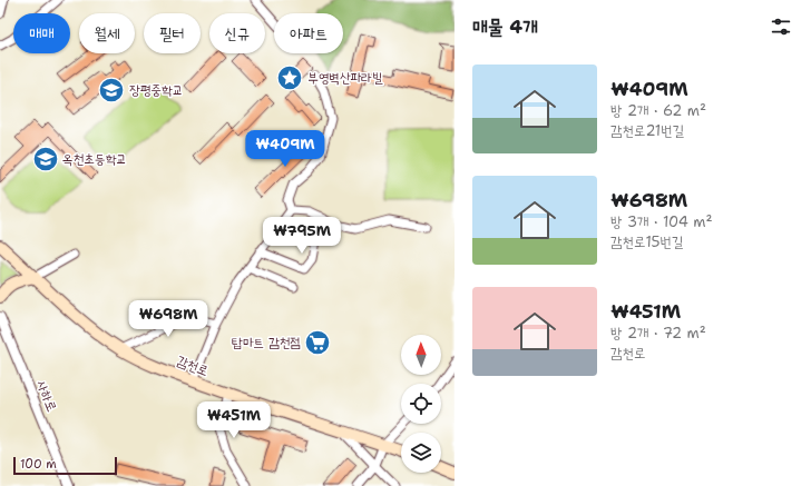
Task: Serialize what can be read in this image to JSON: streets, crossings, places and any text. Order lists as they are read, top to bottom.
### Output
{
  "streets": {
    "main road": ["감천로"],
    "street": ["사하로"]
  },
  "places": {
    "place": ["부영벽산파라빌"],
    "school or university": ["장평중학교", "옥천초등학교"],
    "supermarket": ["탑마트 감천점"]
  },
  "scale_bar": "100 m",
  "north": "top",
  "page": {
    "heading": "매물 4개",
    "chip": [
      "매매",
      "월세",
      "필터",
      "신규",
      "아파트"
    ],
    "list": [
      {
        "name": "₩409M",
        "note": "방 2개 · 62 m² · 감천로21번길"
      },
      {
        "name": "₩698M",
        "note": "방 3개 · 104 m² · 감천로15번길"
      },
      {
        "name": "₩451M",
        "note": "방 2개 · 72 m² · 감천로"
      }
    ],
    "price": [
      "₩409M",
      "₩795M",
      "₩698M",
      "₩451M"
    ],
    "scale": "100 m"
  }
}
